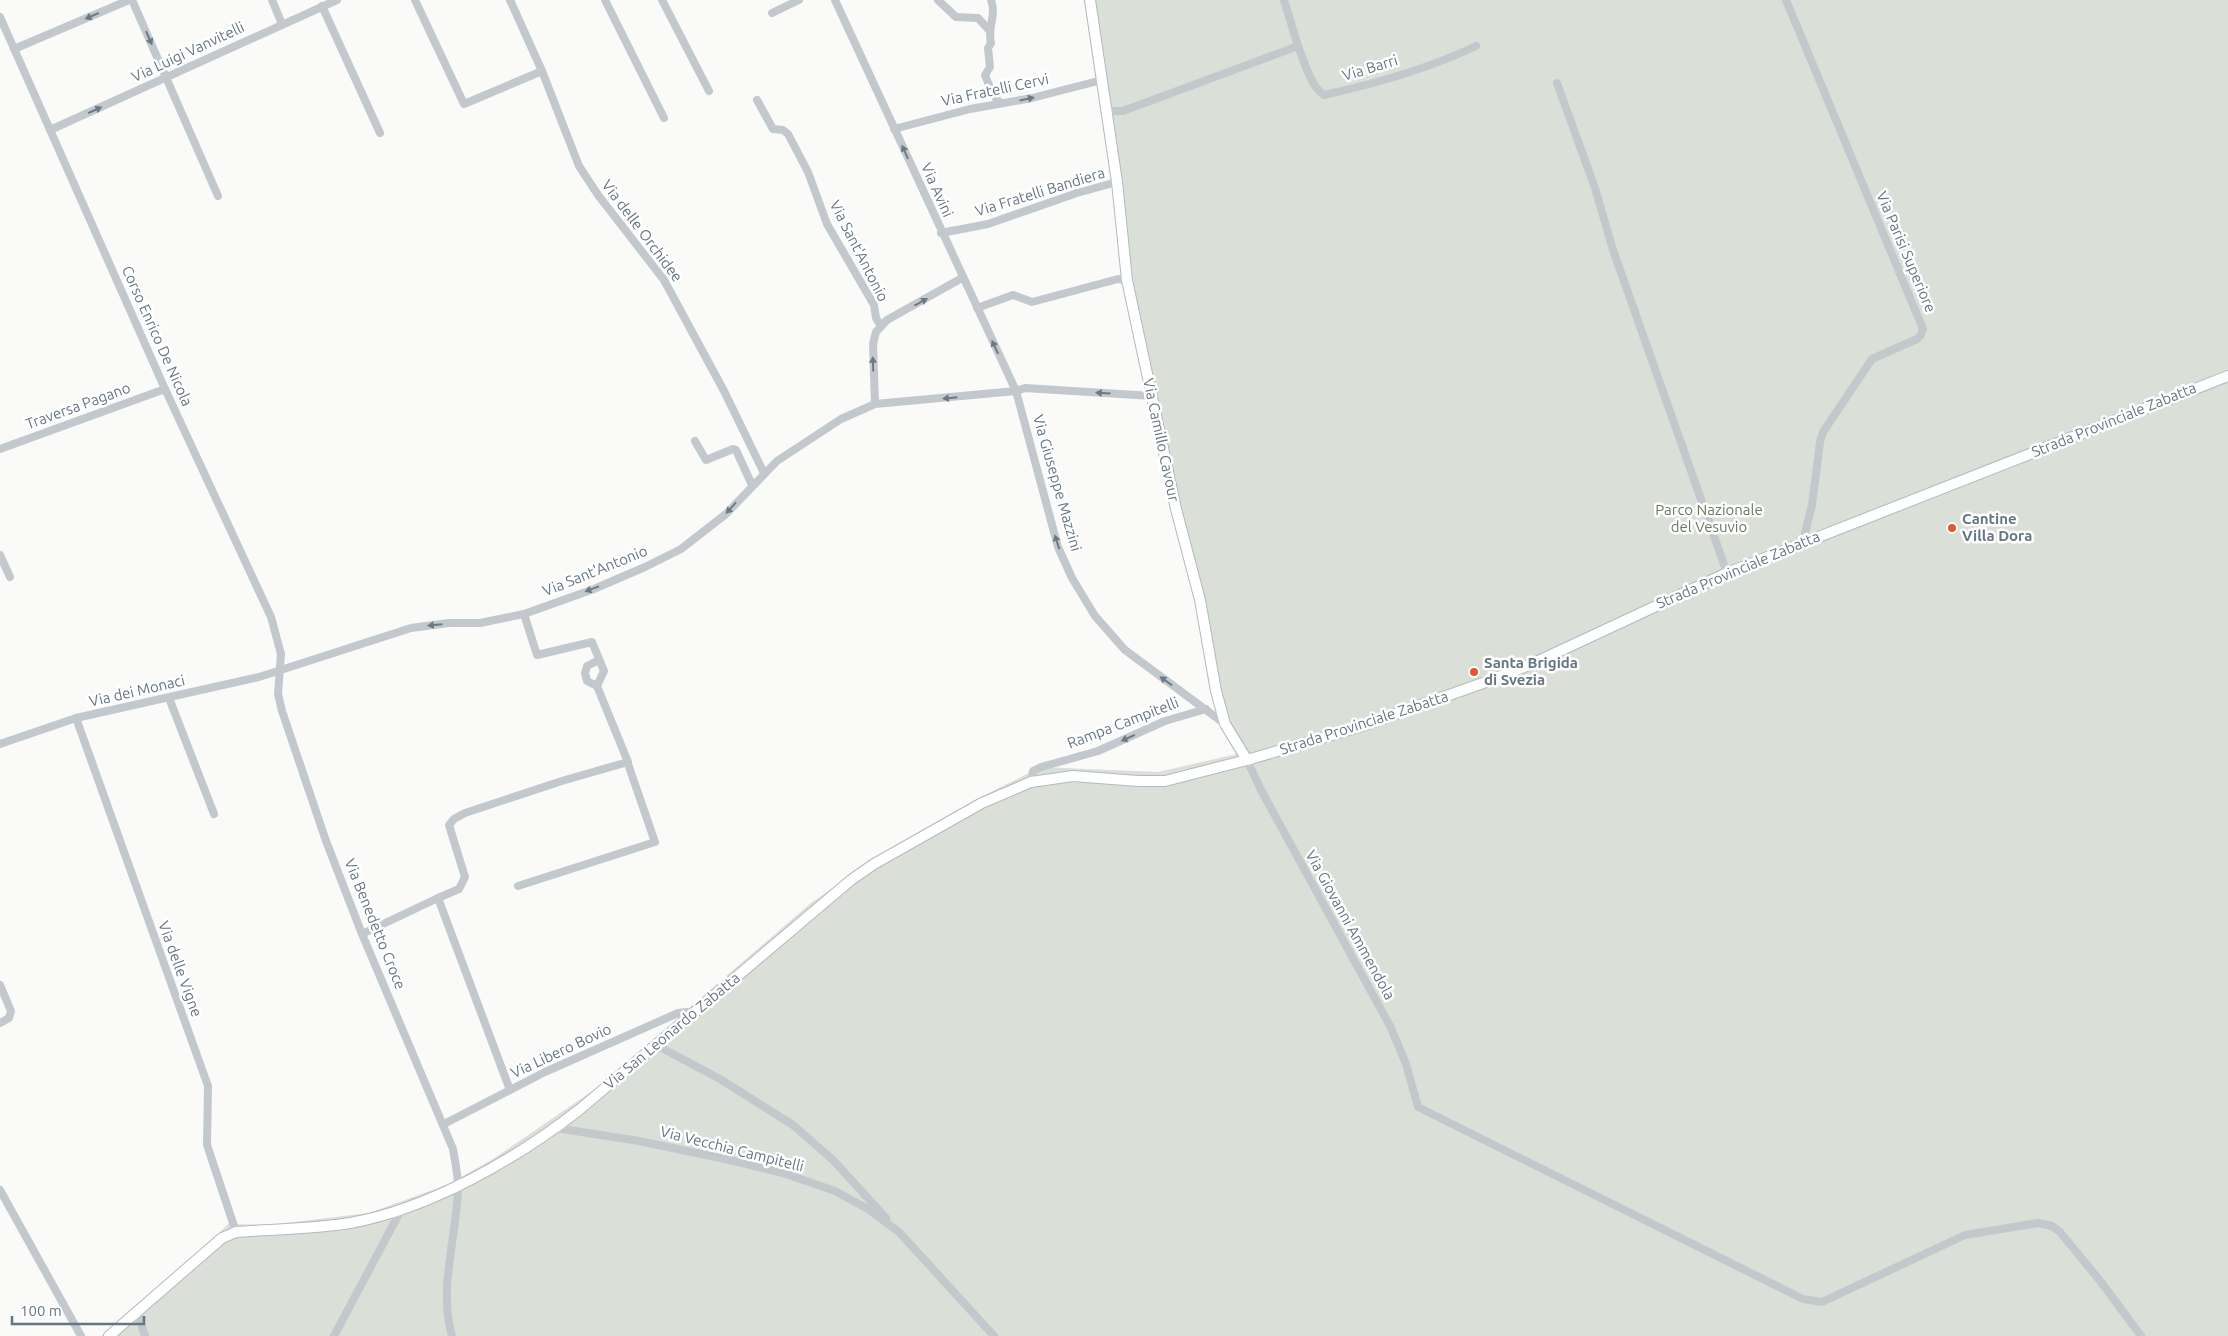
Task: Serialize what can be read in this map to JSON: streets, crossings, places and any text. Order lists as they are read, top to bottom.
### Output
{
  "streets": {
    "street": [
      "Via Luigi Vanvitelli",
      "Via Barri",
      "Via Fratelli Cervi",
      "Via Avini",
      "Via Fratelli Bandiera",
      "Via delle Orchidee",
      "Via Sant'Antonio",
      "Via Parisi Superiore",
      "Corso Enrico De Nicola",
      "Traversa Pagano",
      "Strada Provinciale Zabatta",
      "Via Camillo Cavour",
      "Via Giuseppe Mazzini",
      "Via dei Monaci",
      "Rampa Campitelli",
      "Via Benedetto Croce",
      "Via Giovanni Ammendola",
      "Via delle Vigne",
      "Via San Leonardo Zabatta",
      "Via Libero Bovio",
      "Via Vecchia Campitelli"
    ]
  },
  "crossings": [
    ["Via Luigi Vanvitelli", "Corso Enrico De Nicola"],
    ["Via Fratelli Cervi", "Via Avini"],
    ["Via Fratelli Cervi", "Via Camillo Cavour"],
    ["Via Avini", "Via Fratelli Bandiera"],
    ["Via Avini", "Via Sant'Antonio"],
    ["Via Avini", "Via Giuseppe Mazzini"],
    ["Via Fratelli Bandiera", "Via Camillo Cavour"],
    ["Via delle Orchidee", "Via Sant'Antonio"],
    ["Via Sant'Antonio", "Corso Enrico De Nicola"],
    ["Via Sant'Antonio", "Via Camillo Cavour"],
    ["Via Sant'Antonio", "Via Giuseppe Mazzini"],
    ["Via Sant'Antonio", "Via dei Monaci"],
    ["Via Sant'Antonio", "Via Benedetto Croce"],
    ["Via Parisi Superiore", "Strada Provinciale Zabatta"],
    ["Corso Enrico De Nicola", "Traversa Pagano"],
    ["Corso Enrico De Nicola", "Via dei Monaci"],
    ["Corso Enrico De Nicola", "Via Benedetto Croce"],
    ["Strada Provinciale Zabatta", "Via Camillo Cavour"],
    ["Strada Provinciale Zabatta", "Via Giovanni Ammendola"],
    ["Strada Provinciale Zabatta", "Via San Leonardo Zabatta"],
    ["Via Camillo Cavour", "Via Giuseppe Mazzini"],
    ["Via Camillo Cavour", "Via Giovanni Ammendola"],
    ["Via Camillo Cavour", "Via San Leonardo Zabatta"],
    ["Via Giuseppe Mazzini", "Rampa Campitelli"],
    ["Via dei Monaci", "Via Benedetto Croce"],
    ["Via dei Monaci", "Via delle Vigne"],
    ["Rampa Campitelli", "Via San Leonardo Zabatta"],
    ["Via Benedetto Croce", "Via San Leonardo Zabatta"],
    ["Via Benedetto Croce", "Via Libero Bovio"],
    ["Via Giovanni Ammendola", "Via San Leonardo Zabatta"],
    ["Via delle Vigne", "Via San Leonardo Zabatta"],
    ["Via San Leonardo Zabatta", "Via Libero Bovio"],
    ["Via San Leonardo Zabatta", "Via Vecchia Campitelli"]
  ],
  "one_way": [
    "Via Luigi Vanvitelli",
    "Via Fratelli Cervi",
    "Via Avini",
    "Via Sant'Antonio",
    "Via Giuseppe Mazzini",
    "Rampa Campitelli"
  ],
  "parks": ["Parco Nazionale del Vesuvio"],
  "places": ["Cantine Villa Dora", "Santa Brigida di Svezia"],
  "scale_bar": "100 m"
}
